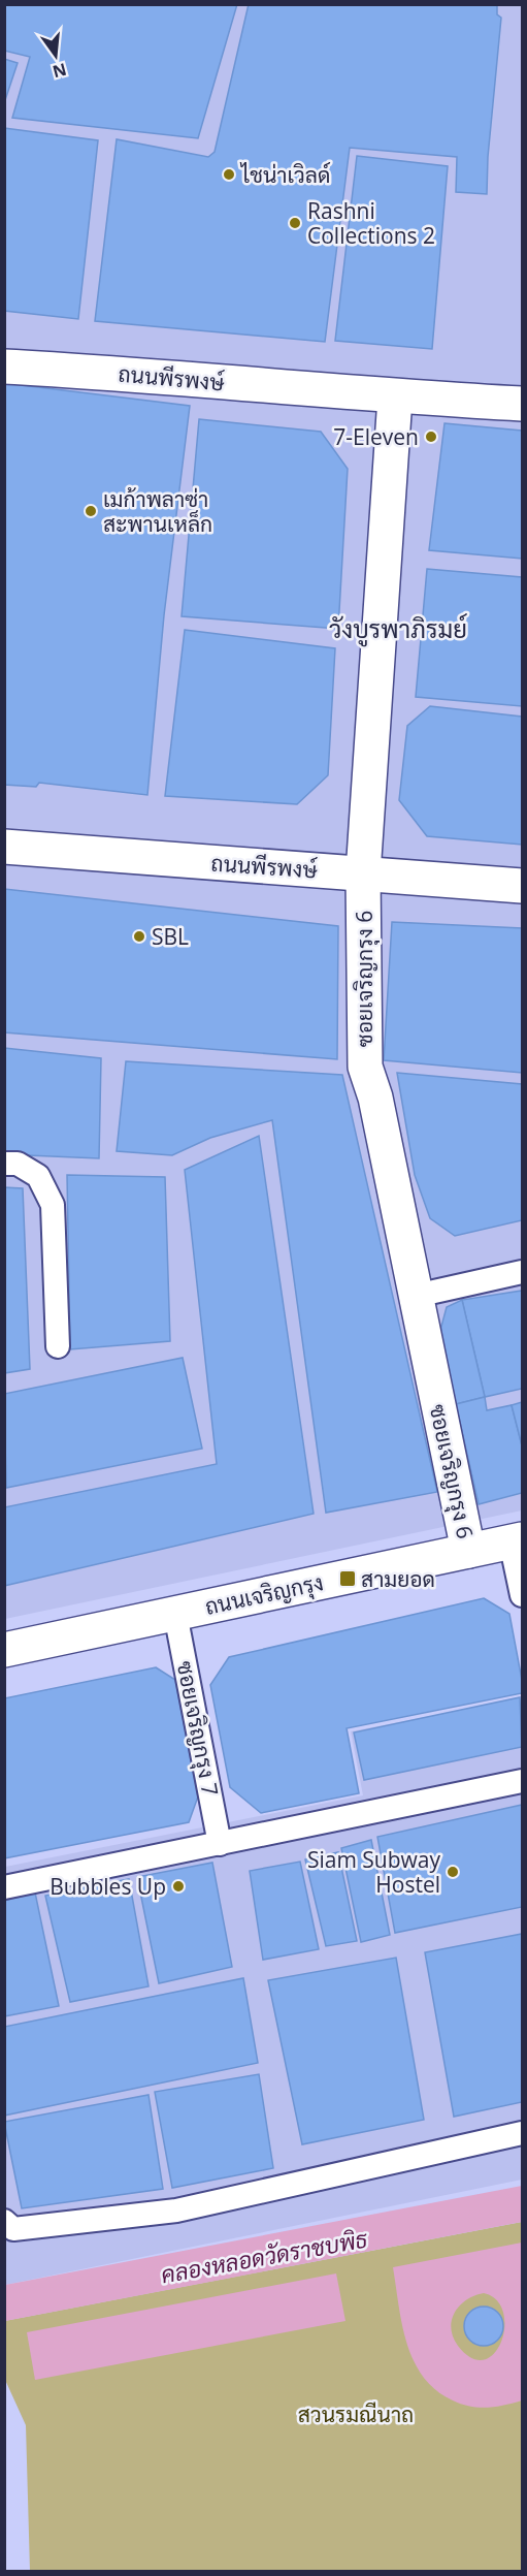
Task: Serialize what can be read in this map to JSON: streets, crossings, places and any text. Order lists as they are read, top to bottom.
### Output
{
  "streets": {
    "street": ["ถนนพีรพงษ์", "ซอยเจริญกรุง 6", "ถนนเจริญกรุง"],
    "lane": ["ซอยเจริญกรุง 7"]
  },
  "crossings": [
    ["ถนนพีรพงษ์", "ซอยเจริญกรุง 6"],
    ["ซอยเจริญกรุง 6", "ถนนเจริญกรุง"],
    ["ถนนเจริญกรุง", "ซอยเจริญกรุง 7"]
  ],
  "districts": ["วังบูรพาภิรมย์"],
  "water": ["คลองหลอดวัดราชบพิธ"],
  "parks": ["สวนรมณีนาถ"],
  "places": {
    "other": [
      "ไชน่าเวิลด์",
      "Rashni Collections 2",
      "7-Eleven",
      "เมก้าพลาซ่า สะพานเหล็ก",
      "SBL",
      "Siam Subway Hostel",
      "Bubbles Up"
    ],
    "transit": ["สามยอด"]
  },
  "north": "bottom"
}
